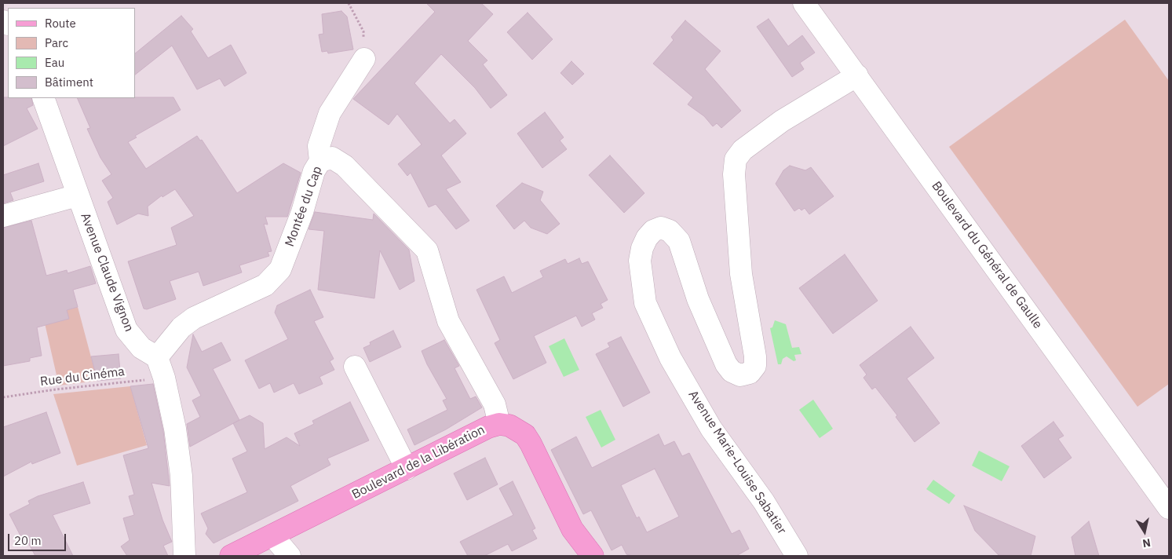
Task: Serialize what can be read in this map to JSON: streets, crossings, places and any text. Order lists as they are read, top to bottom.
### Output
{
  "streets": {
    "main road": ["Boulevard de la Libération"],
    "street": [
      "Montée du Cap",
      "Boulevard du Général de Gaulle",
      "Avenue Claude Vignon",
      "Avenue Marie-Louise Sabatier"
    ],
    "path": ["Rue du Cinéma"]
  },
  "crossings": [
    ["Montée du Cap", "Avenue Claude Vignon"],
    ["Boulevard du Général de Gaulle", "Avenue Marie-Louise Sabatier"]
  ],
  "legend": [
    "Route",
    "Parc",
    "Eau",
    "Bâtiment"
  ],
  "scale_bar": "20 m",
  "north": "bottom"
}
